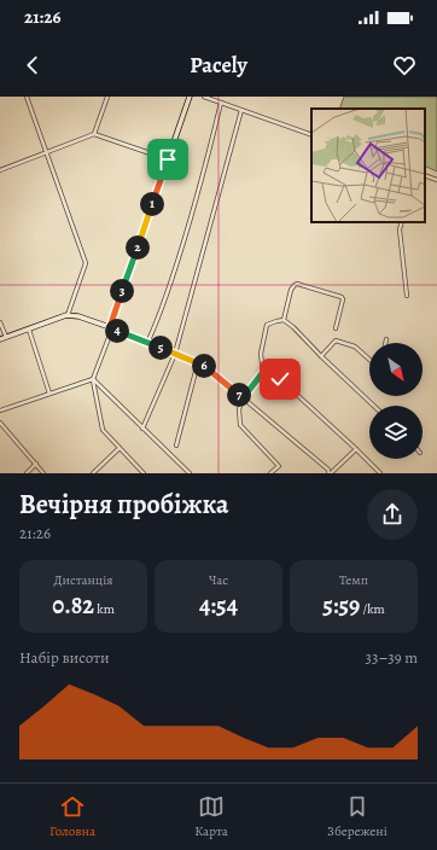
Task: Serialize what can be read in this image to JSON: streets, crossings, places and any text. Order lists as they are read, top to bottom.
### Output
{
  "north": "bottom right",
  "page": {
    "status": "21:26",
    "header": "Pacely",
    "pins": [
      "1",
      "2",
      "3",
      "4",
      "5",
      "6",
      "7"
    ],
    "heading": ["Вечірня пробіжка", "21:26"],
    "stats": [
      ["Дистанція", "0.82 km"],
      ["Час", "4:54"],
      ["Темп", "5:59 /km"]
    ],
    "chart": ["Набір висоти", "33–39 m"],
    "tabs": ["Головна", "Карта", "Збережені"]
  }
}
